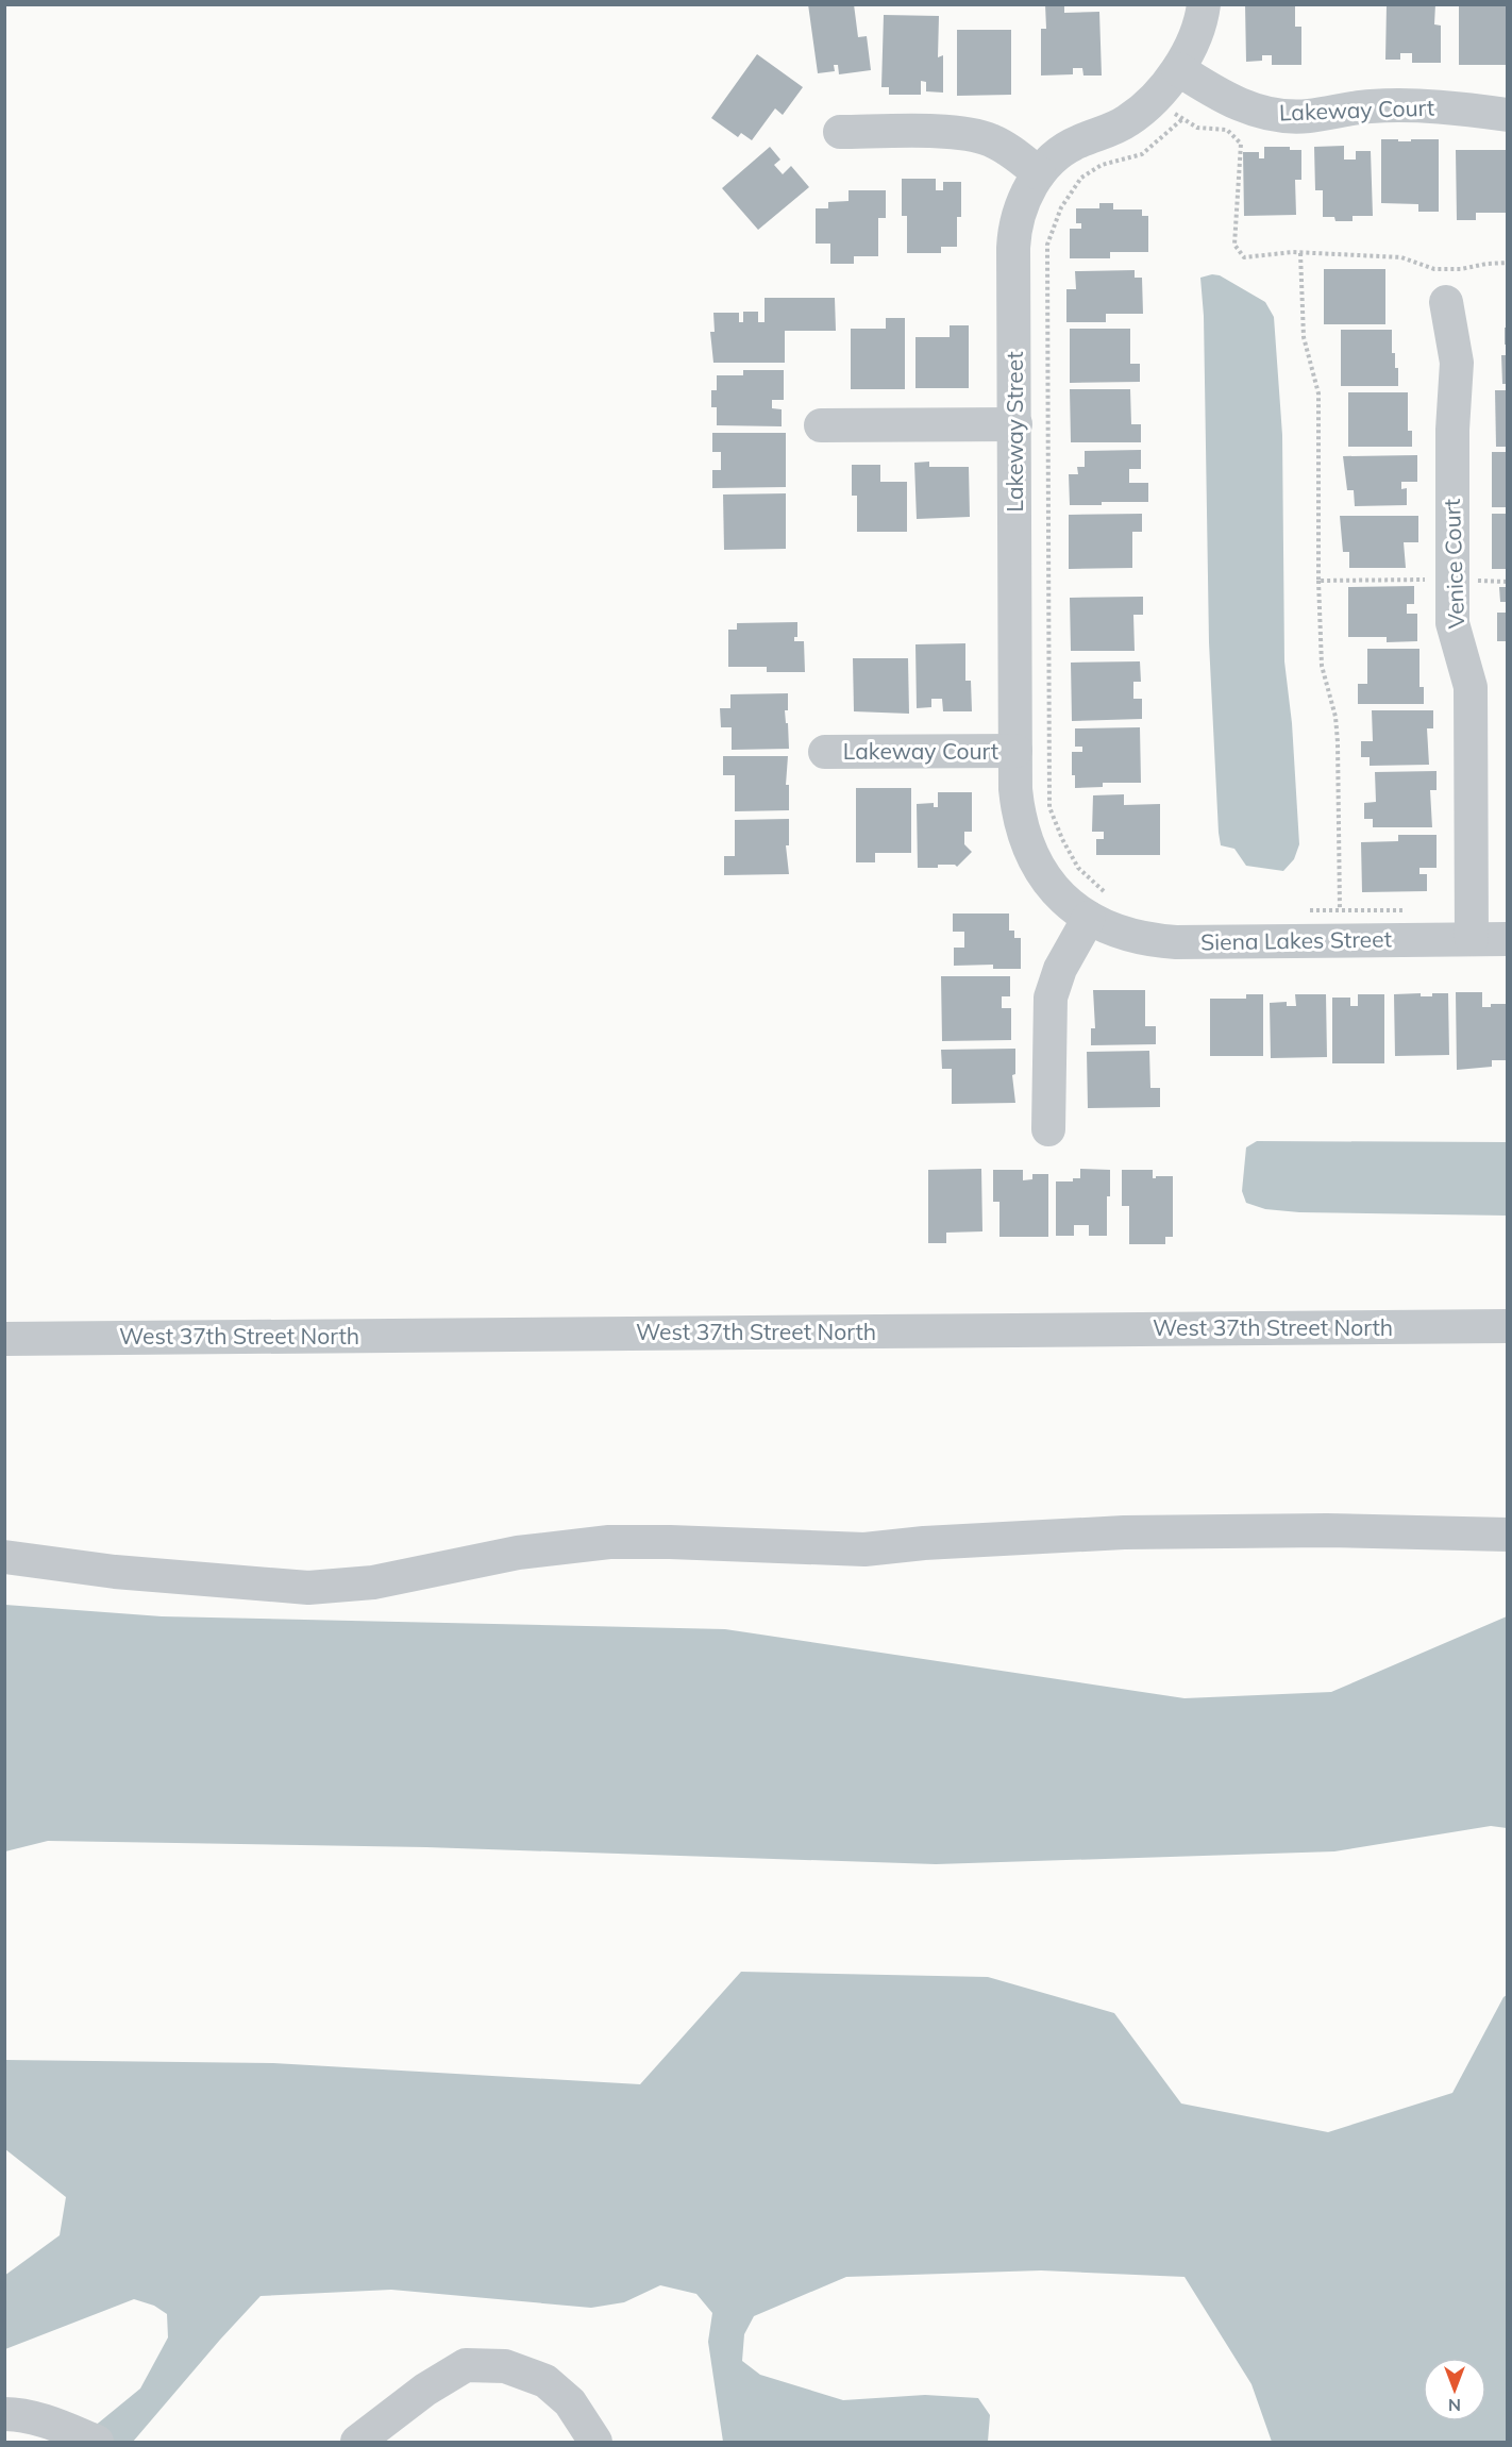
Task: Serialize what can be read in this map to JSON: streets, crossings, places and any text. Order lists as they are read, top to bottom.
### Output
{
  "streets": {
    "street": [
      "Lakeway Court",
      "Lakeway Street",
      "Venice Court",
      "Siena Lakes Street",
      "West 37th Street North"
    ]
  },
  "crossings": [
    ["Lakeway Court", "Lakeway Street"],
    ["Lakeway Street", "Siena Lakes Street"],
    ["Venice Court", "Siena Lakes Street"]
  ],
  "north": "bottom"
}
